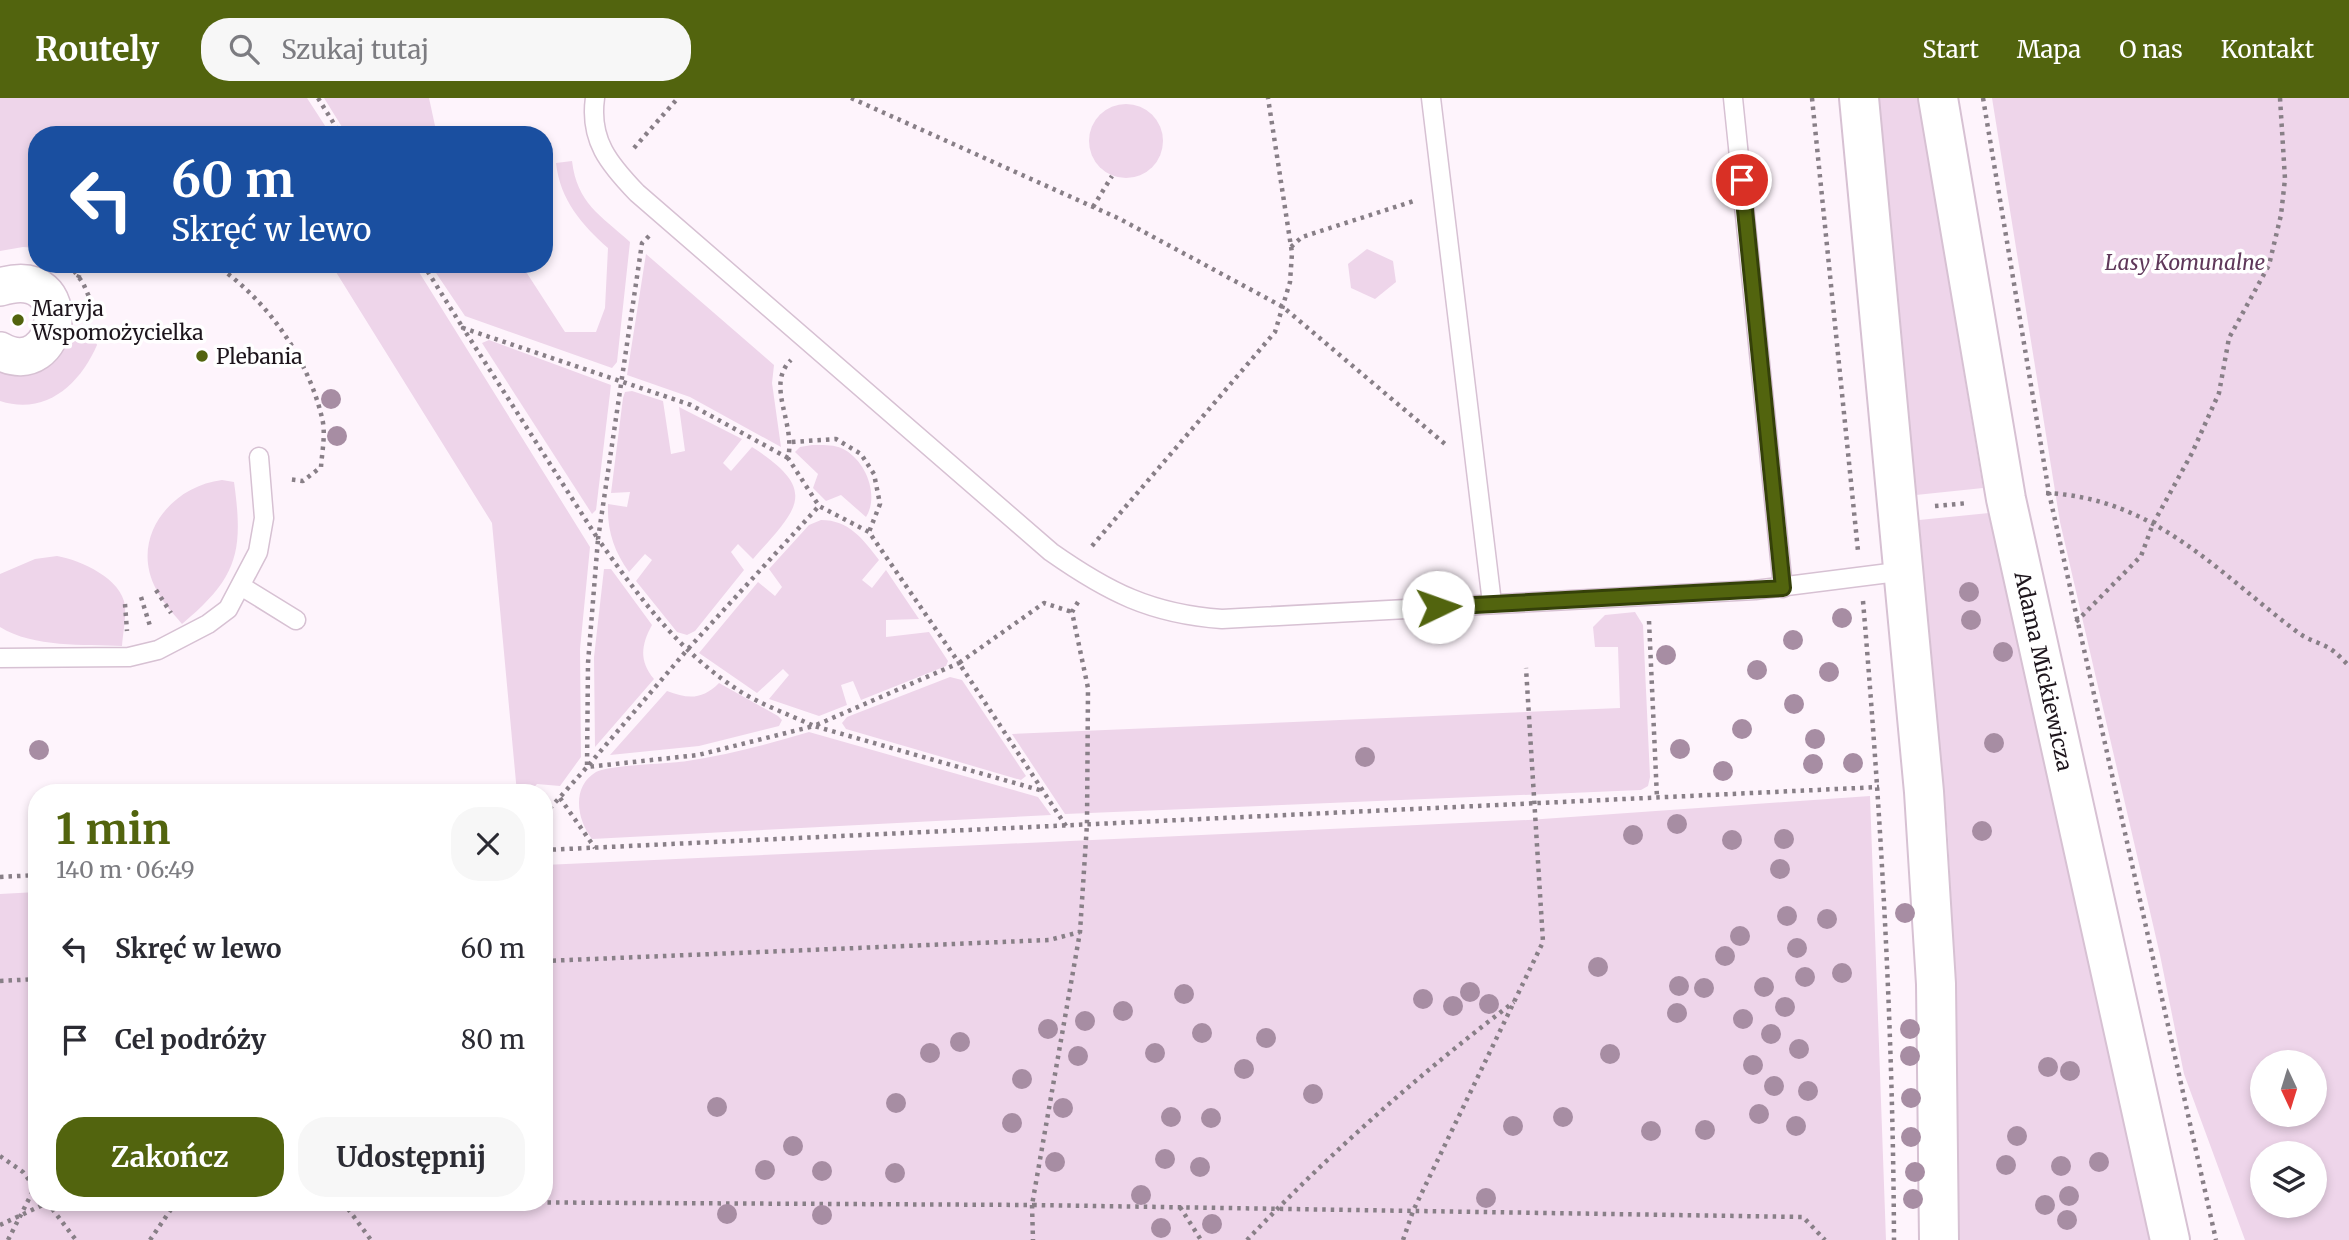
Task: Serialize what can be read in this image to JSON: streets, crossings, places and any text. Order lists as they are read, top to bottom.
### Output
{
  "streets": {
    "street": ["Adama Mickiewicza"]
  },
  "parks": ["Lasy Komunalne"],
  "places": ["Maryja Wspomożycielka", "Plebania"],
  "north": "bottom",
  "page": {
    "header": "Routely",
    "search": "Szukaj tutaj",
    "nav": [
      "Start",
      "Mapa",
      "O nas",
      "Kontakt"
    ],
    "turn": ["60 m", "Skręć w lewo"],
    "heading": ["1 min", "140 m · 06:49"],
    "list": [
      {
        "name": "Skręć w lewo",
        "value": "60 m"
      },
      {
        "name": "Cel podróży",
        "value": "80 m"
      }
    ],
    "buttons": ["Zakończ", "Udostępnij"]
  }
}
